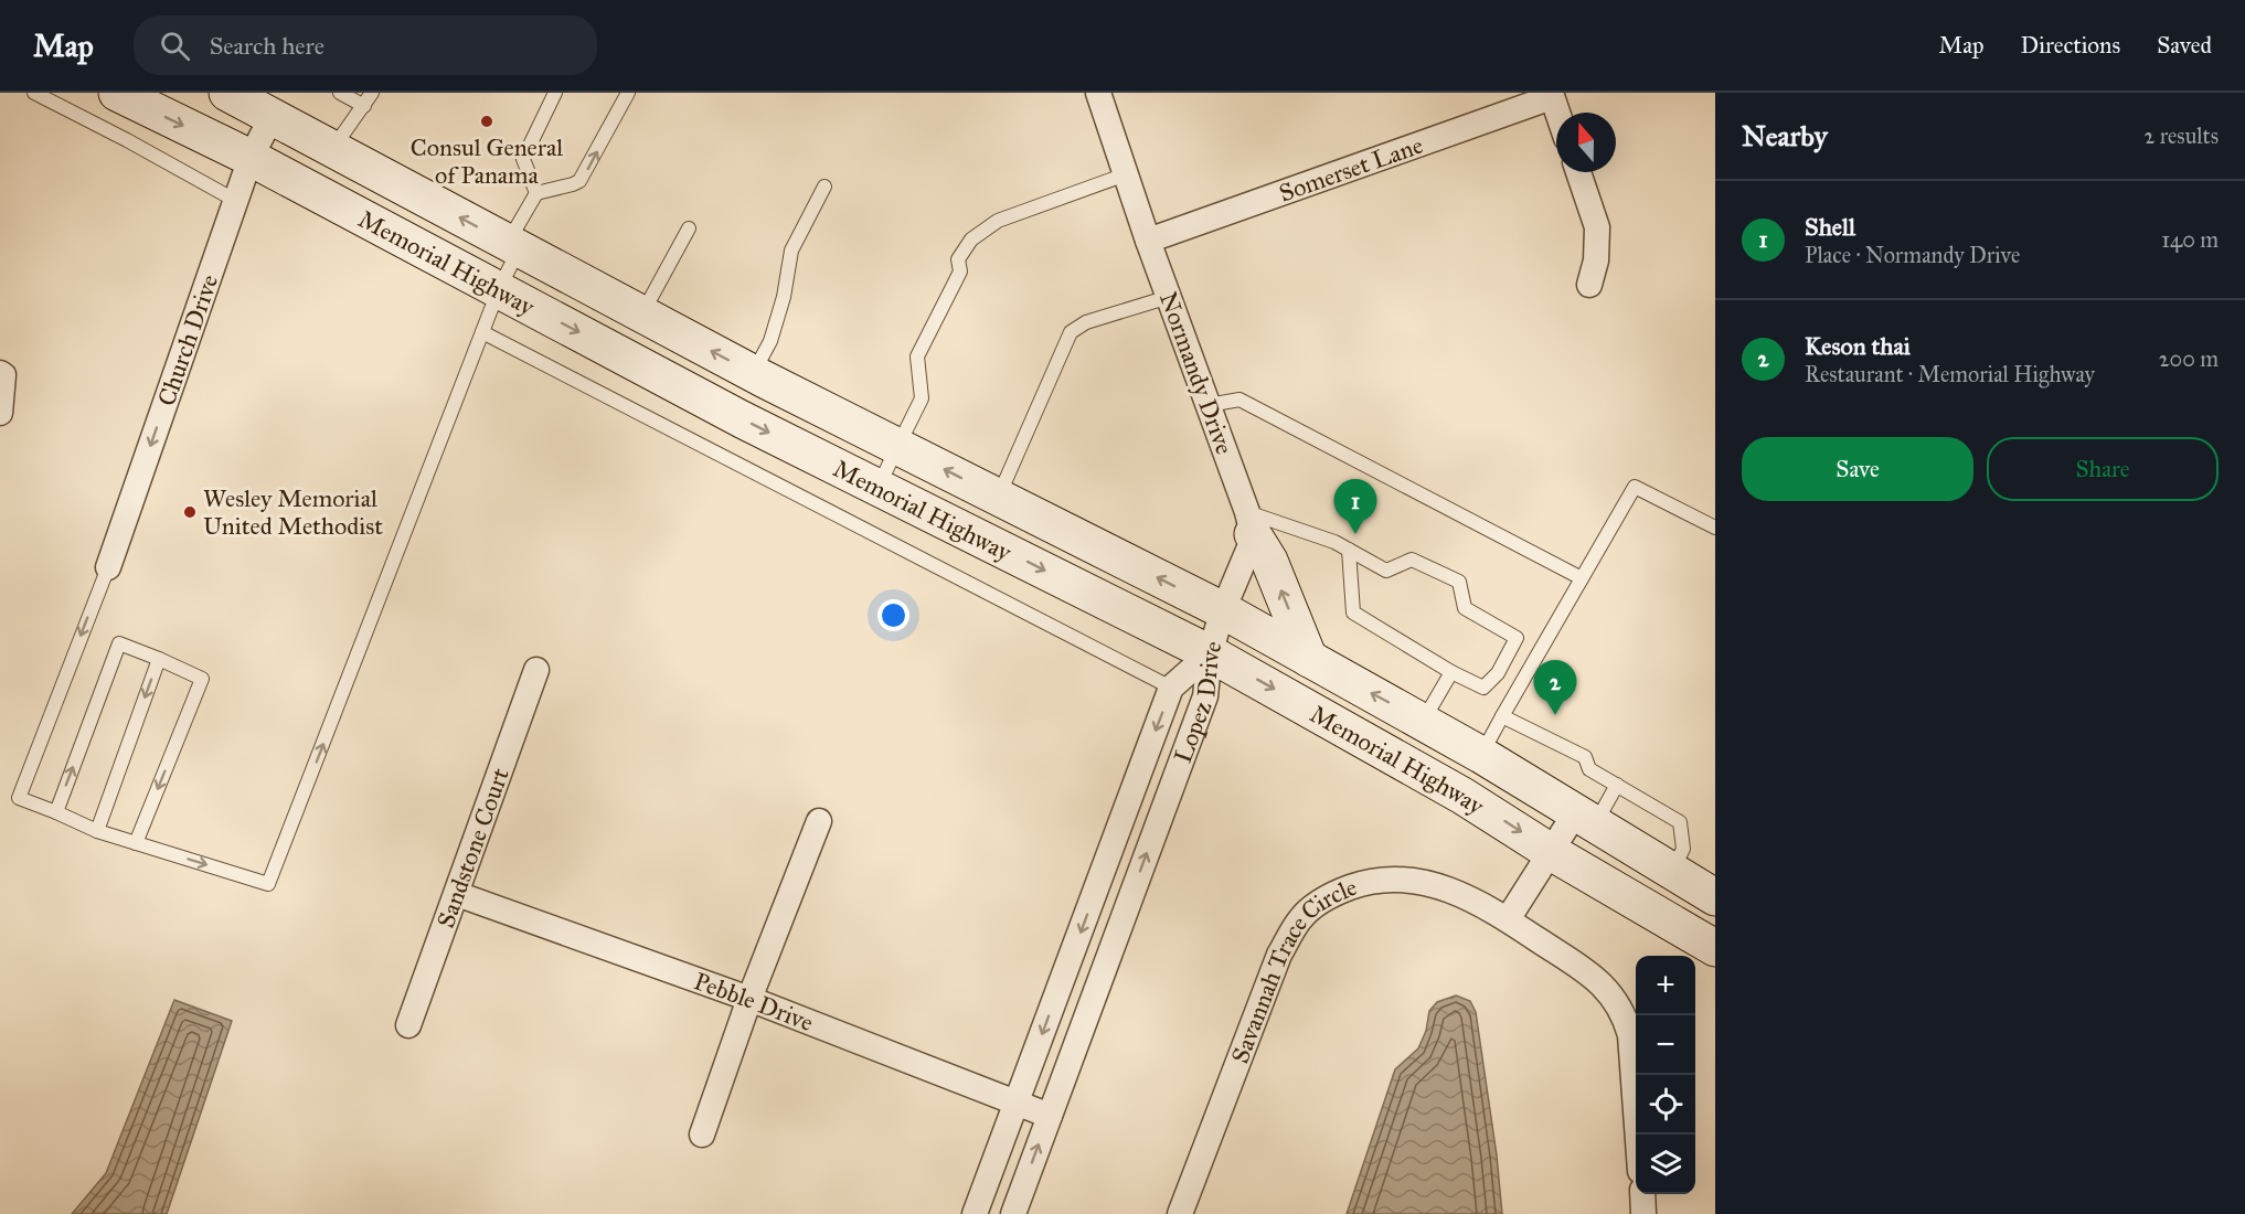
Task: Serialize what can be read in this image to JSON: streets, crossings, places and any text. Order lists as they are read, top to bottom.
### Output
{
  "streets": {
    "main road": ["Memorial Highway"],
    "street": [
      "Somerset Lane",
      "Church Drive",
      "Normandy Drive",
      "Lopez Drive",
      "Sandstone Court",
      "Savannah Trace Circle",
      "Pebble Drive"
    ]
  },
  "crossings": [
    ["Somerset Lane", "Normandy Drive"],
    ["Memorial Highway", "Church Drive"],
    ["Memorial Highway", "Lopez Drive"],
    ["Lopez Drive", "Pebble Drive"],
    ["Sandstone Court", "Pebble Drive"]
  ],
  "one_way": ["Church Drive"],
  "places": ["Consul General of Panama", "Wesley Memorial United Methodist"],
  "north": "top",
  "page": {
    "header": "Map",
    "search": "Search here",
    "nav": ["Map", "Directions", "Saved"],
    "heading": ["Nearby", "2 results"],
    "list": [
      {
        "mark": "1",
        "name": "Shell",
        "note": "Place · Normandy Drive",
        "value": "140 m"
      },
      {
        "mark": "2",
        "name": "Keson thai",
        "note": "Restaurant · Memorial Highway",
        "value": "200 m"
      }
    ],
    "buttons": ["Save", "Share"],
    "pins": ["1", "2"],
    "map_buttons": ["+", "−"]
  }
}
